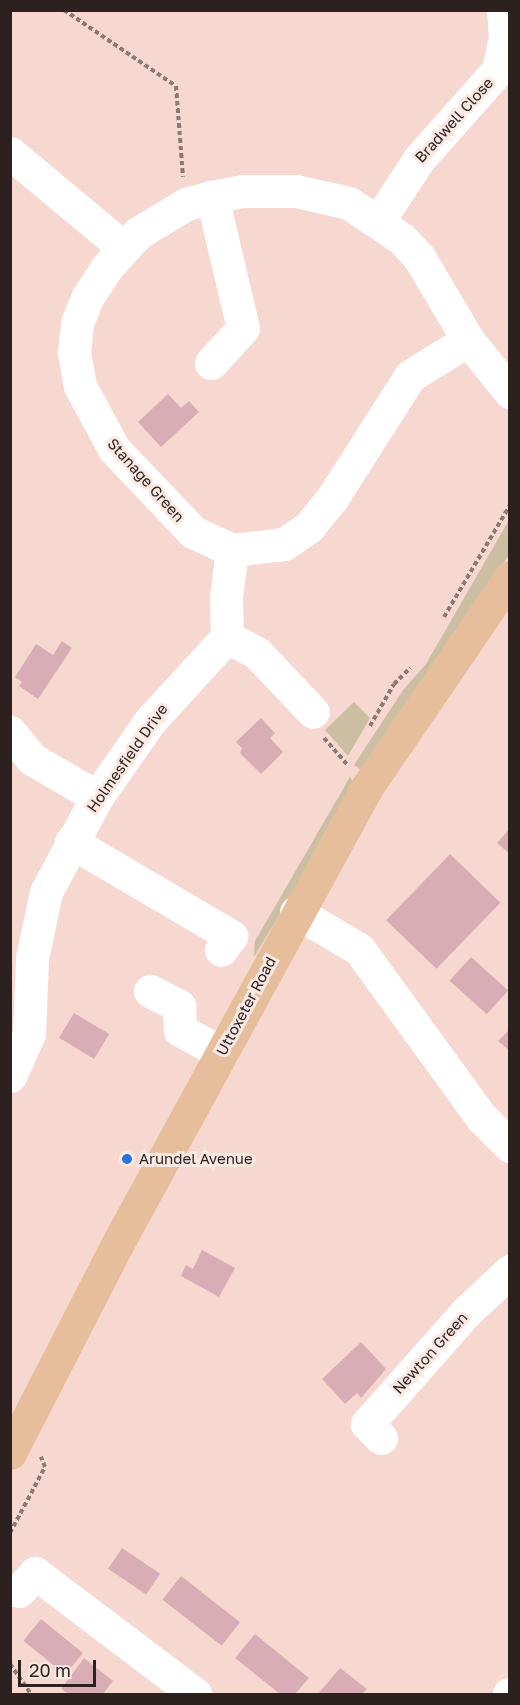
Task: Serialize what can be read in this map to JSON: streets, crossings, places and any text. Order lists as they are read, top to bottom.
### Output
{
  "streets": {
    "main road": ["Uttoxeter Road"],
    "street": [
      "Bradwell Close",
      "Stanage Green",
      "Holmesfield Drive",
      "Newton Green"
    ]
  },
  "crossings": [
    ["Bradwell Close", "Stanage Green"]
  ],
  "places": ["Arundel Avenue"],
  "scale_bar": "20 m"
}
